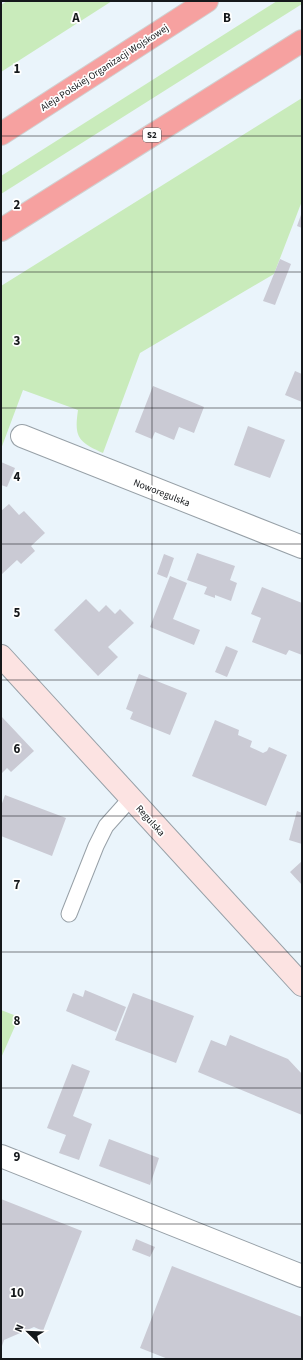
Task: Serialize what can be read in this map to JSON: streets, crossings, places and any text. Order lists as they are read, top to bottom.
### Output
{
  "streets": {
    "highway": ["Aleja Polskiej Organizacji Wojskowej", "S2"],
    "street": ["Noworegulska", "Regulska"]
  },
  "north": "top left",
  "grid": {
    "columns": ["A", "B"],
    "rows": [
      "1",
      "2",
      "3",
      "4",
      "5",
      "6",
      "7",
      "8",
      "9",
      "10"
    ]
  }
}
